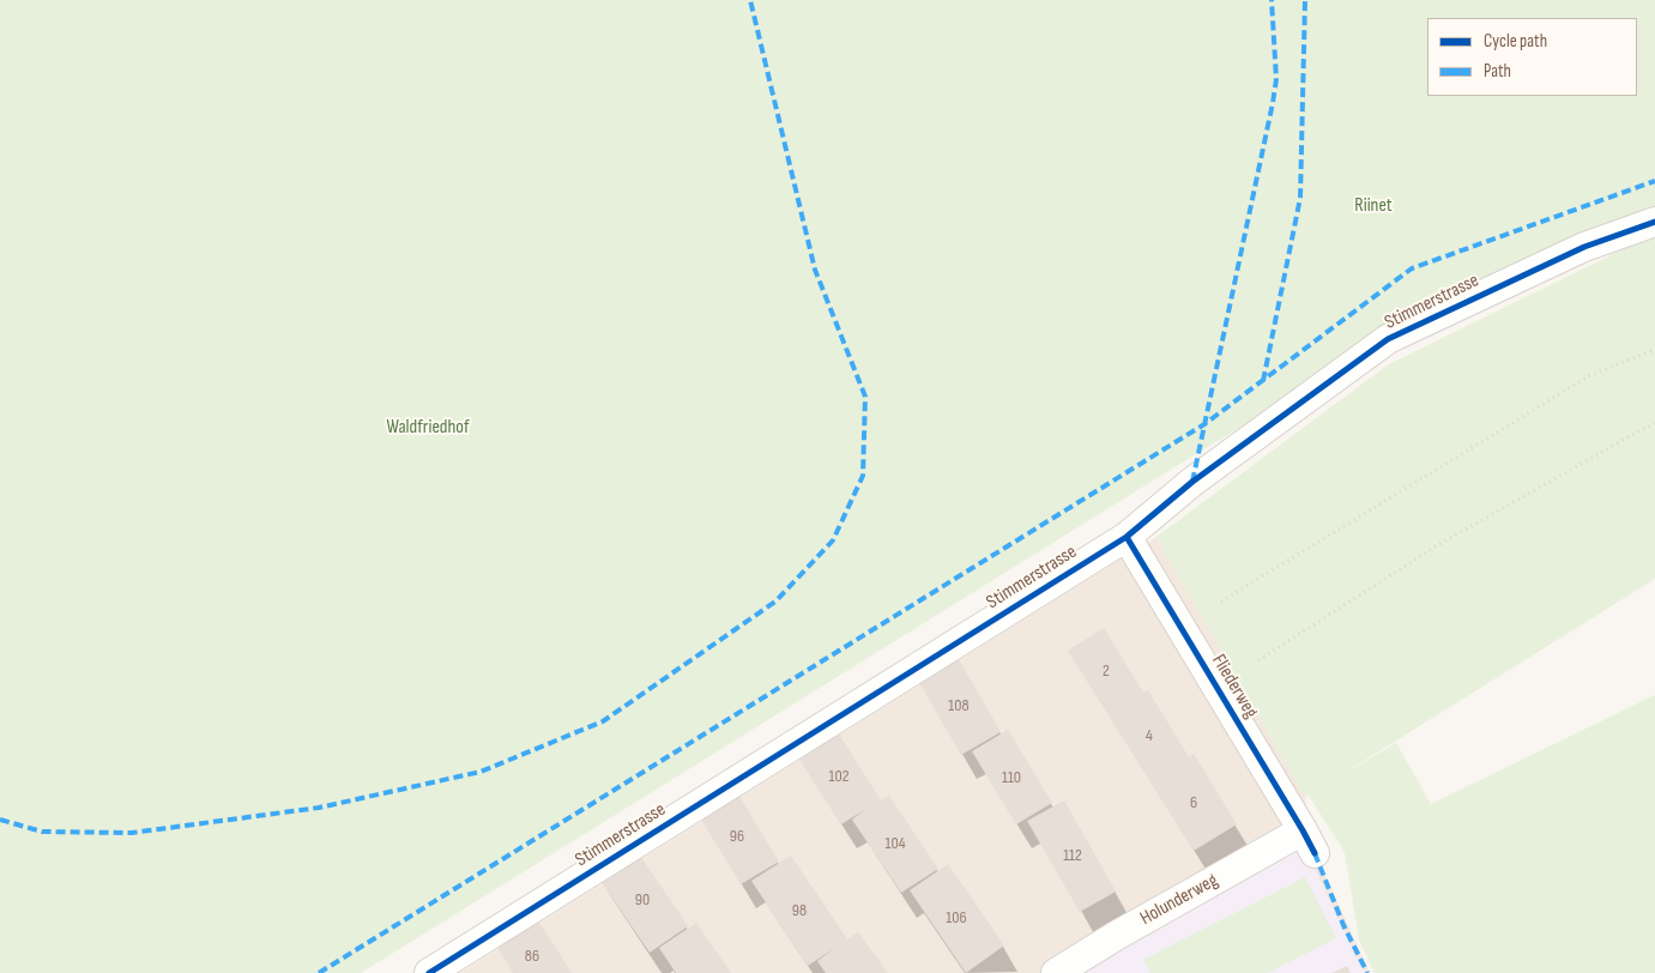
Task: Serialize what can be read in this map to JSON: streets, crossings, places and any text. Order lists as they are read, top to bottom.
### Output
{
  "streets": {
    "street": ["Stimmerstrasse", "Fliederweg", "Holunderweg"]
  },
  "crossings": [
    ["Stimmerstrasse", "Fliederweg"],
    ["Fliederweg", "Holunderweg"]
  ],
  "parks": ["Riinet", "Waldfriedhof"],
  "house_numbers": [
    "2",
    "108",
    "4",
    "102",
    "110",
    "6",
    "96",
    "104",
    "112",
    "90",
    "98",
    "106",
    "86"
  ],
  "legend": ["Cycle path", "Path"]
}
